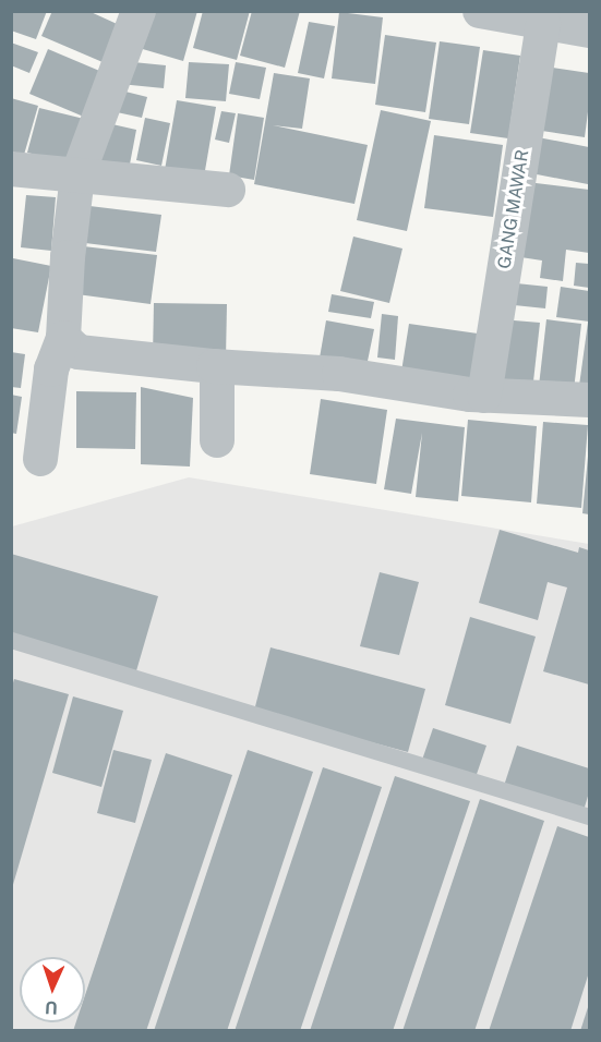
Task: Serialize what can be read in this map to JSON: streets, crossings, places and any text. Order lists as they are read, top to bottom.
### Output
{
  "streets": {
    "street": ["GANG MAWAR"]
  },
  "north": "bottom"
}
